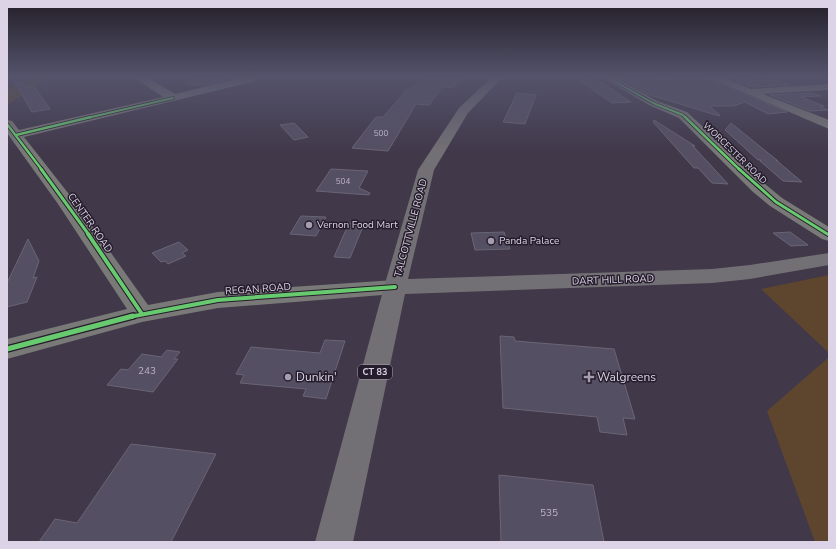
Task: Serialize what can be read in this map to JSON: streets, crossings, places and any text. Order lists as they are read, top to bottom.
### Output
{
  "streets": {
    "main road": ["TALCOTTVILLE ROAD", "DART HILL ROAD", "CT 83"],
    "street": ["WORCESTER ROAD", "CENTER ROAD", "REGAN ROAD"]
  },
  "crossings": [
    ["CENTER ROAD", "REGAN ROAD"],
    ["TALCOTTVILLE ROAD", "DART HILL ROAD"],
    ["TALCOTTVILLE ROAD", "REGAN ROAD"],
    ["DART HILL ROAD", "REGAN ROAD"]
  ],
  "places": {
    "other": ["Vernon Food Mart", "Panda Palace", "Dunkin'"],
    "health": ["Walgreens"]
  },
  "house_numbers": [
    "500",
    "504",
    "243",
    "535"
  ]
}
